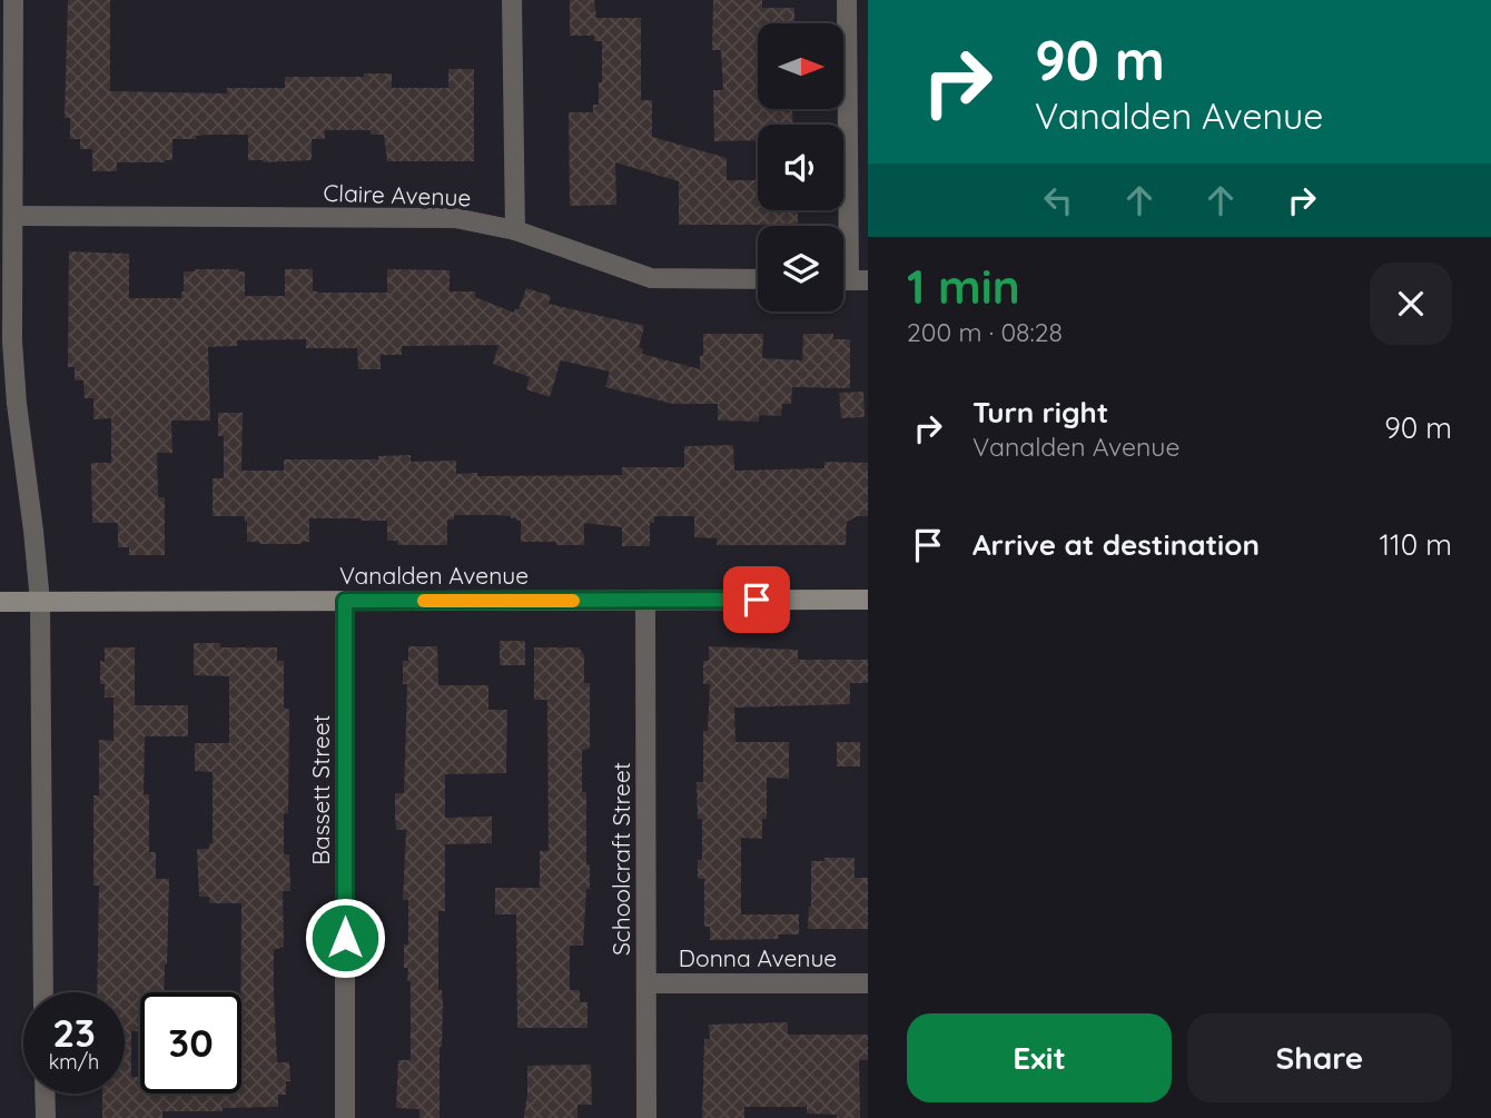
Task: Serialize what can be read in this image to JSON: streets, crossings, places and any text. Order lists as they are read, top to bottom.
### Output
{
  "streets": {
    "street": [
      "Claire Avenue",
      "Vanalden Avenue",
      "Bassett Street",
      "Schoolcraft Street",
      "Donna Avenue"
    ]
  },
  "crossings": [
    ["Vanalden Avenue", "Bassett Street"],
    ["Vanalden Avenue", "Schoolcraft Street"],
    ["Schoolcraft Street", "Donna Avenue"]
  ],
  "north": "right",
  "page": {
    "turn": ["90 m", "Vanalden Avenue"],
    "heading": ["1 min", "200 m · 08:28"],
    "list": [
      {
        "name": "Turn right",
        "note": "Vanalden Avenue",
        "value": "90 m"
      },
      {
        "name": "Arrive at destination",
        "value": "110 m"
      }
    ],
    "speed": "23 km/h",
    "limit": "30",
    "buttons": ["Exit", "Share"]
  }
}
